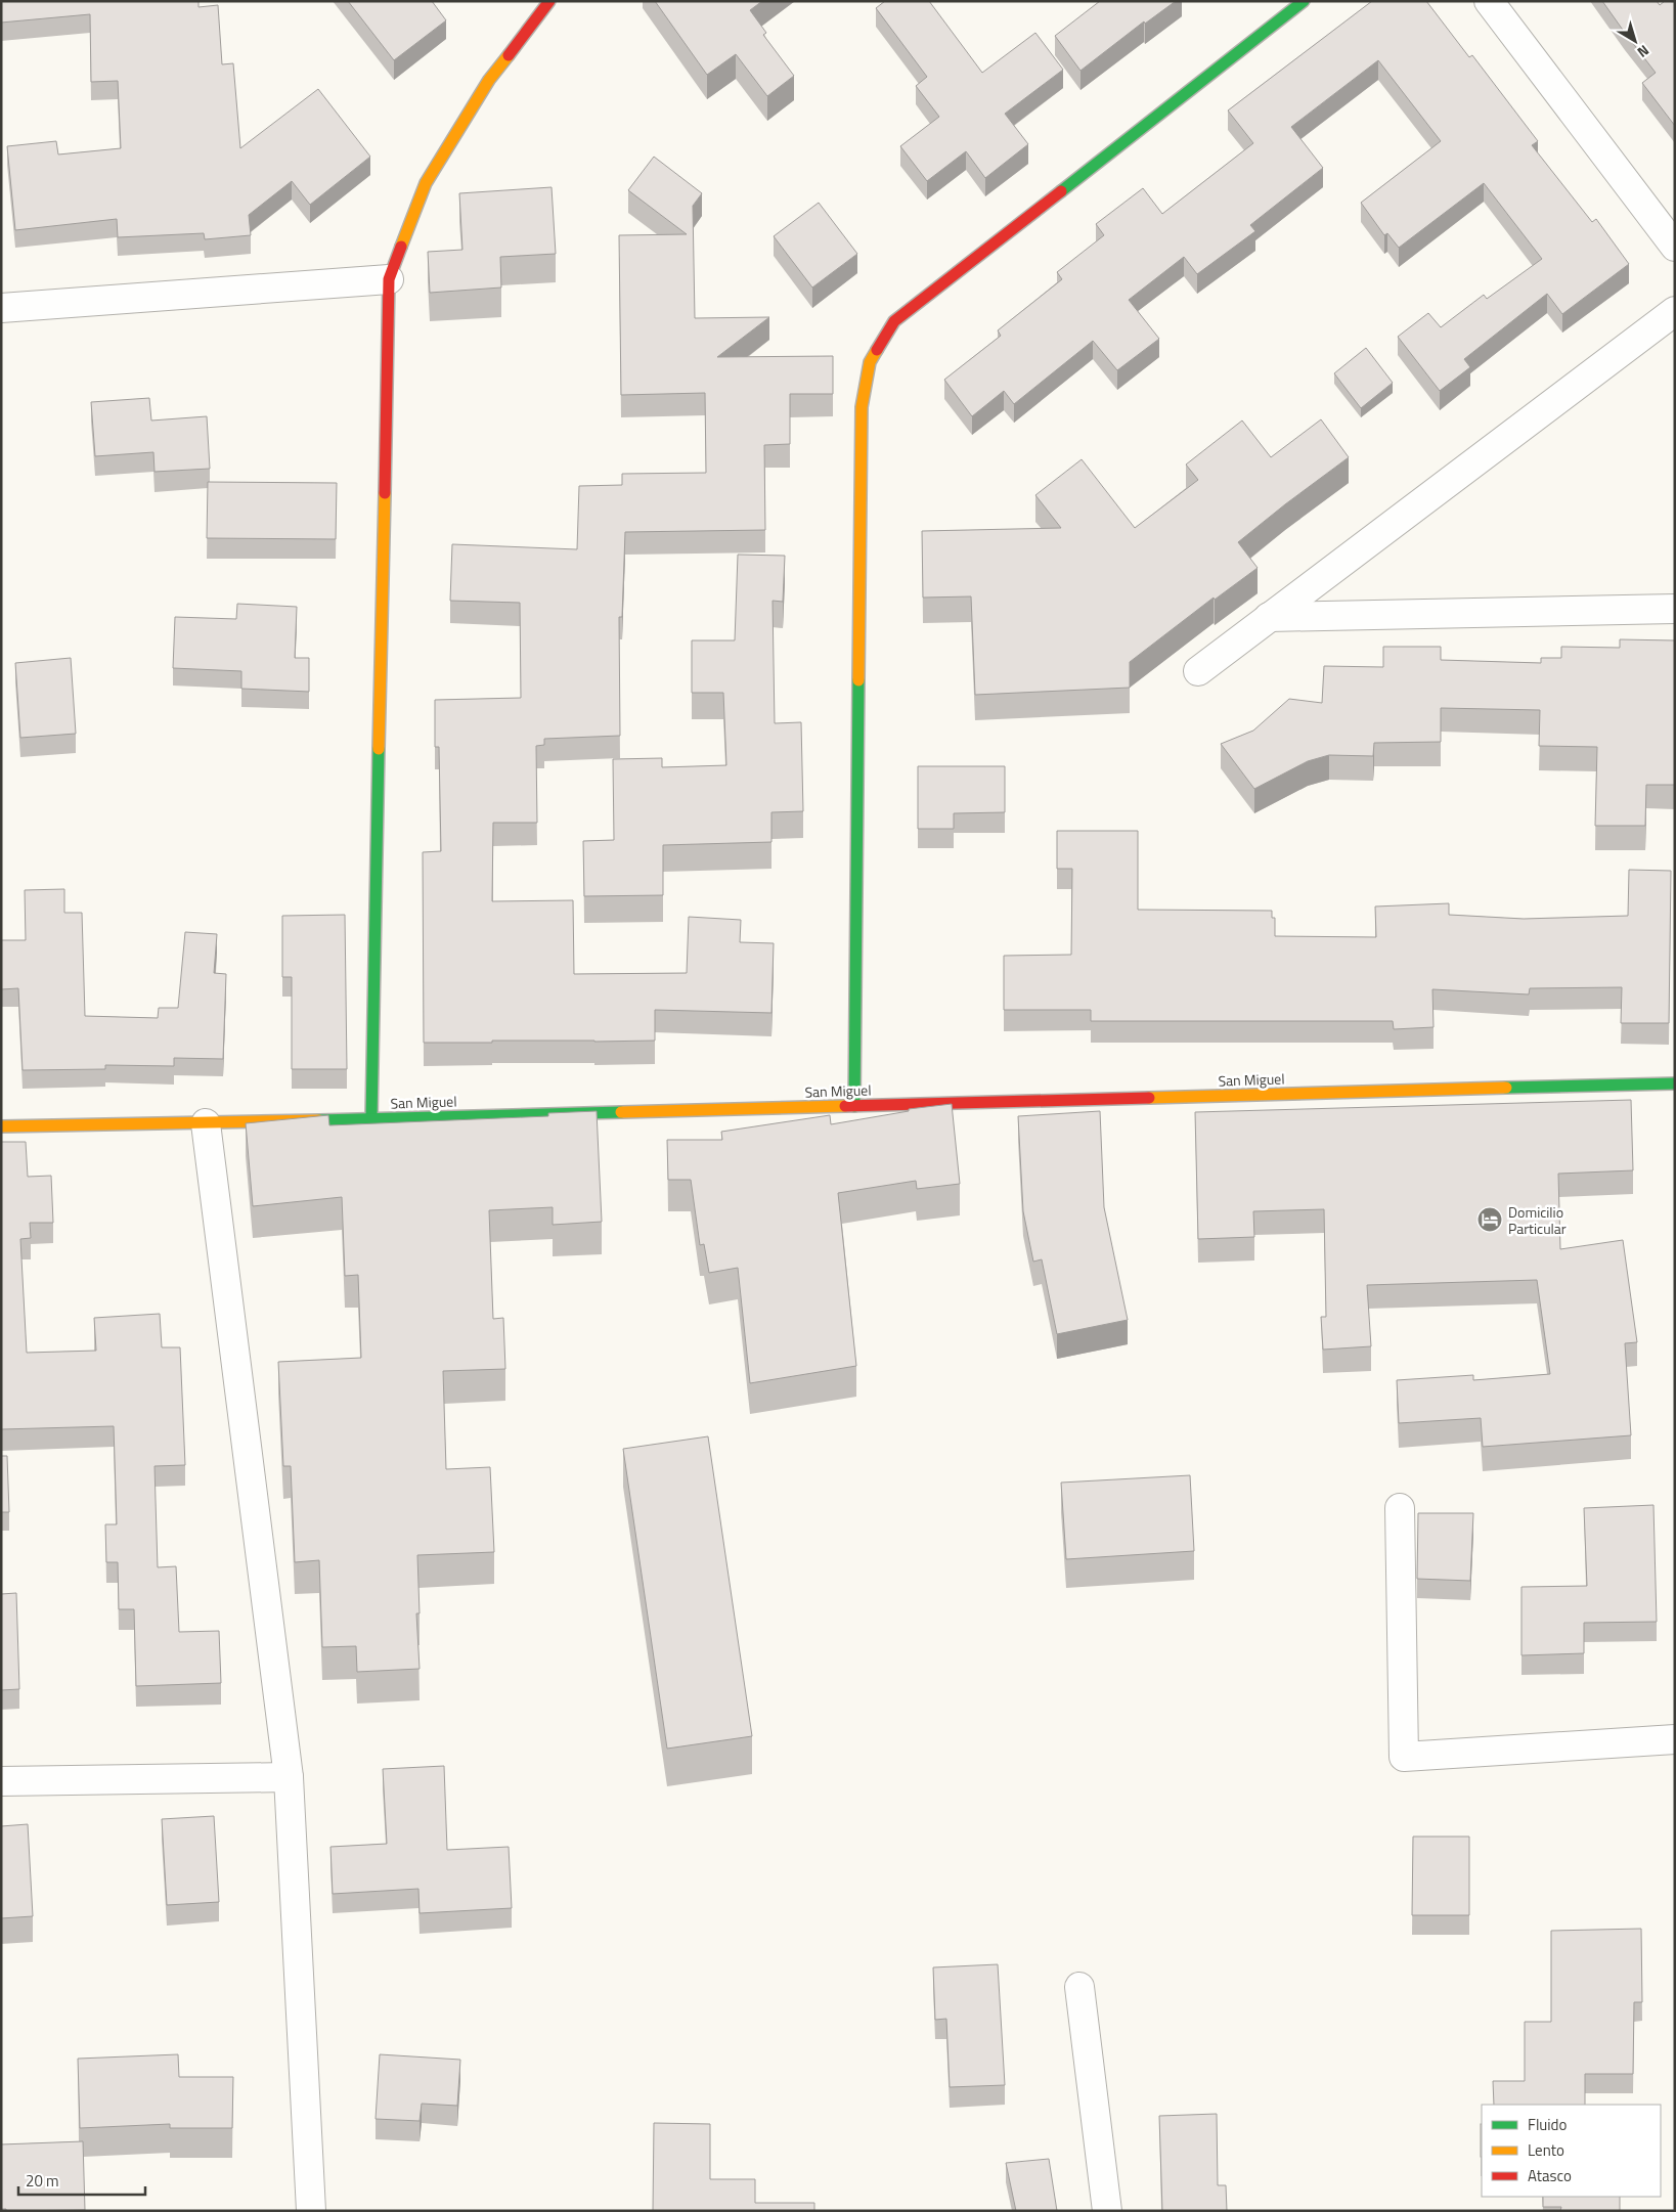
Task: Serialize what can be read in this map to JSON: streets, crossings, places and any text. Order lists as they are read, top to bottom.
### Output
{
  "streets": {
    "street": ["San Miguel"]
  },
  "places": {
    "hotel": ["Domicilio Particular"]
  },
  "legend": ["Fluido", "Lento", "Atasco"],
  "scale_bar": "20 m",
  "north": "bottom right"
}
